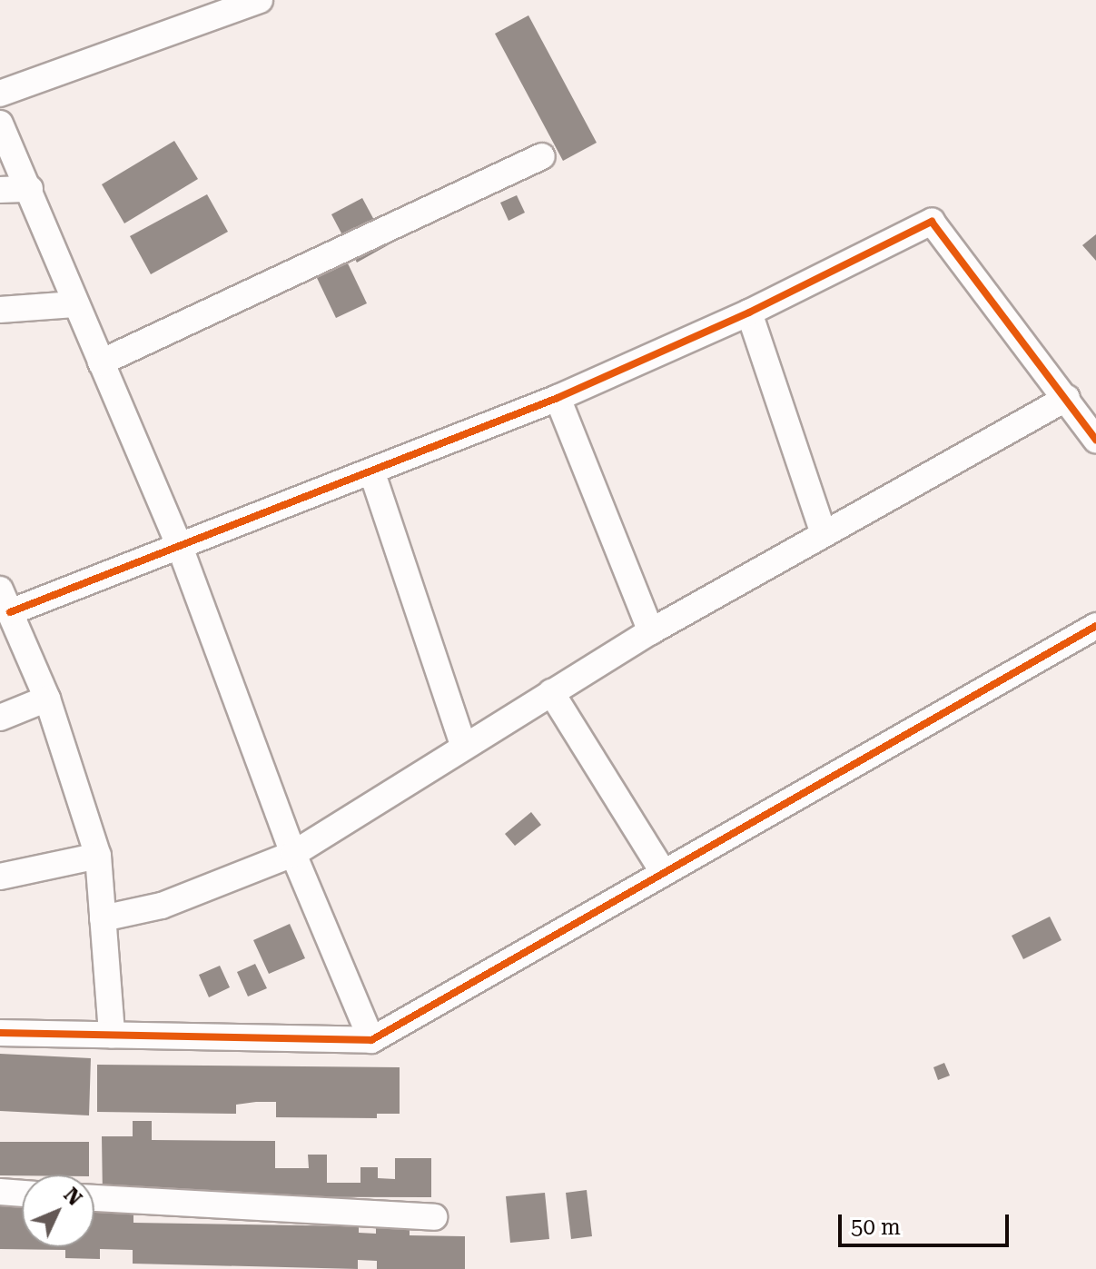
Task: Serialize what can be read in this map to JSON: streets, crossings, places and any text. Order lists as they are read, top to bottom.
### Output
{
  "scale_bar": "50 m",
  "north": "top right"
}
